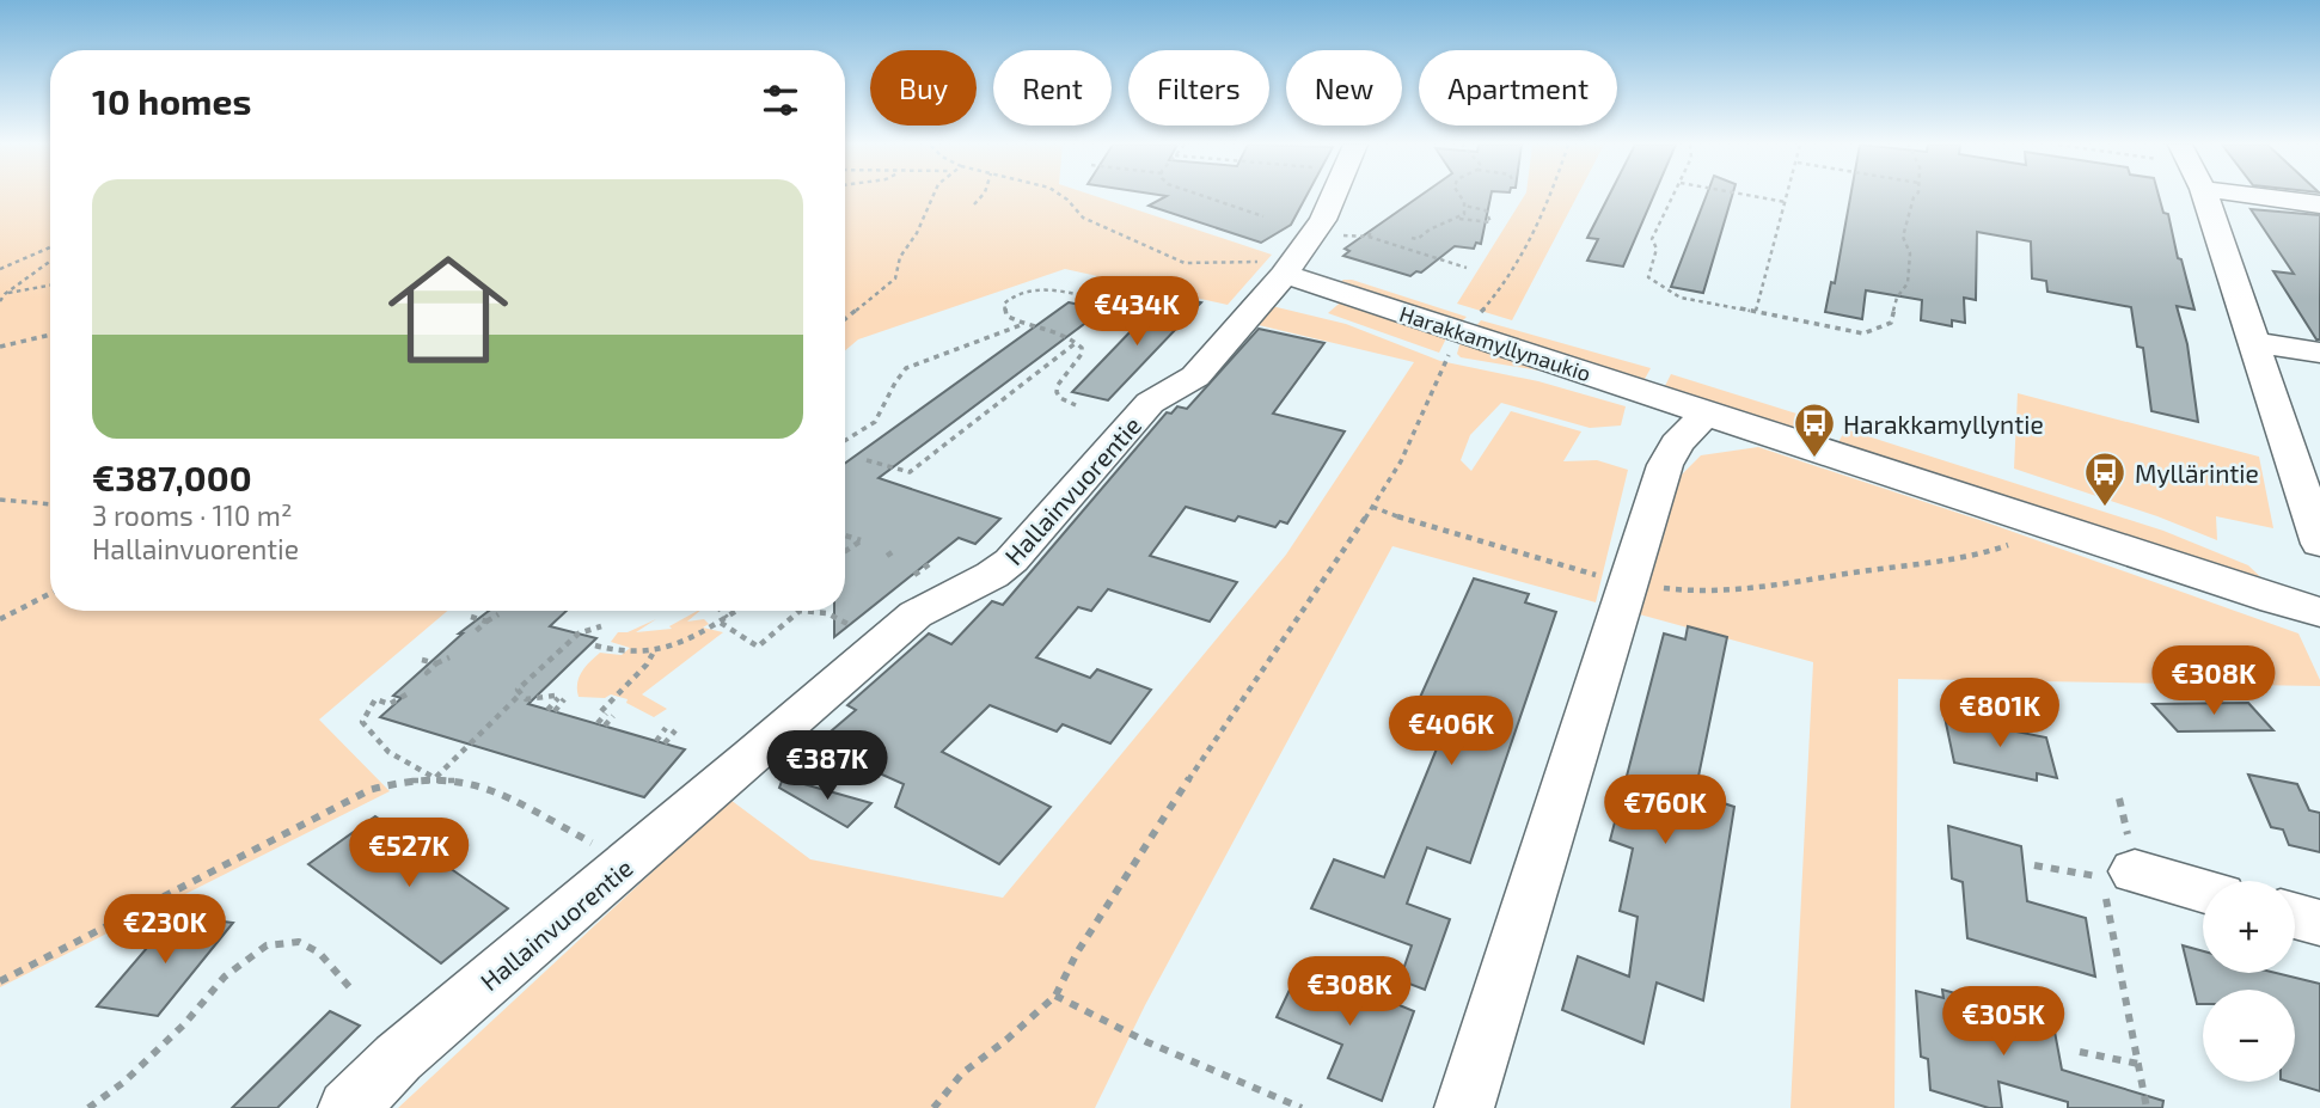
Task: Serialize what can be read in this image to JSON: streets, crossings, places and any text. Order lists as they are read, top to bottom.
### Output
{
  "streets": {
    "street": ["Harakkamyllynaukio", "Hallainvuorentie"]
  },
  "crossings": [
    ["Harakkamyllynaukio", "Hallainvuorentie"]
  ],
  "places": {
    "bus stop": ["Harakkamyllyntie", "Myllärintie"]
  },
  "page": {
    "chip": [
      "Buy",
      "Rent",
      "Filters",
      "New",
      "Apartment"
    ],
    "heading": "10 homes",
    "list": [
      {
        "name": "€387,000",
        "note": "3 rooms · 110 m² · Hallainvuorentie"
      }
    ],
    "price": [
      "€434K",
      "€308K",
      "€801K",
      "€406K",
      "€387K",
      "€760K",
      "€527K",
      "€230K",
      "€308K",
      "€305K"
    ],
    "map_buttons": ["+", "−"]
  }
}
